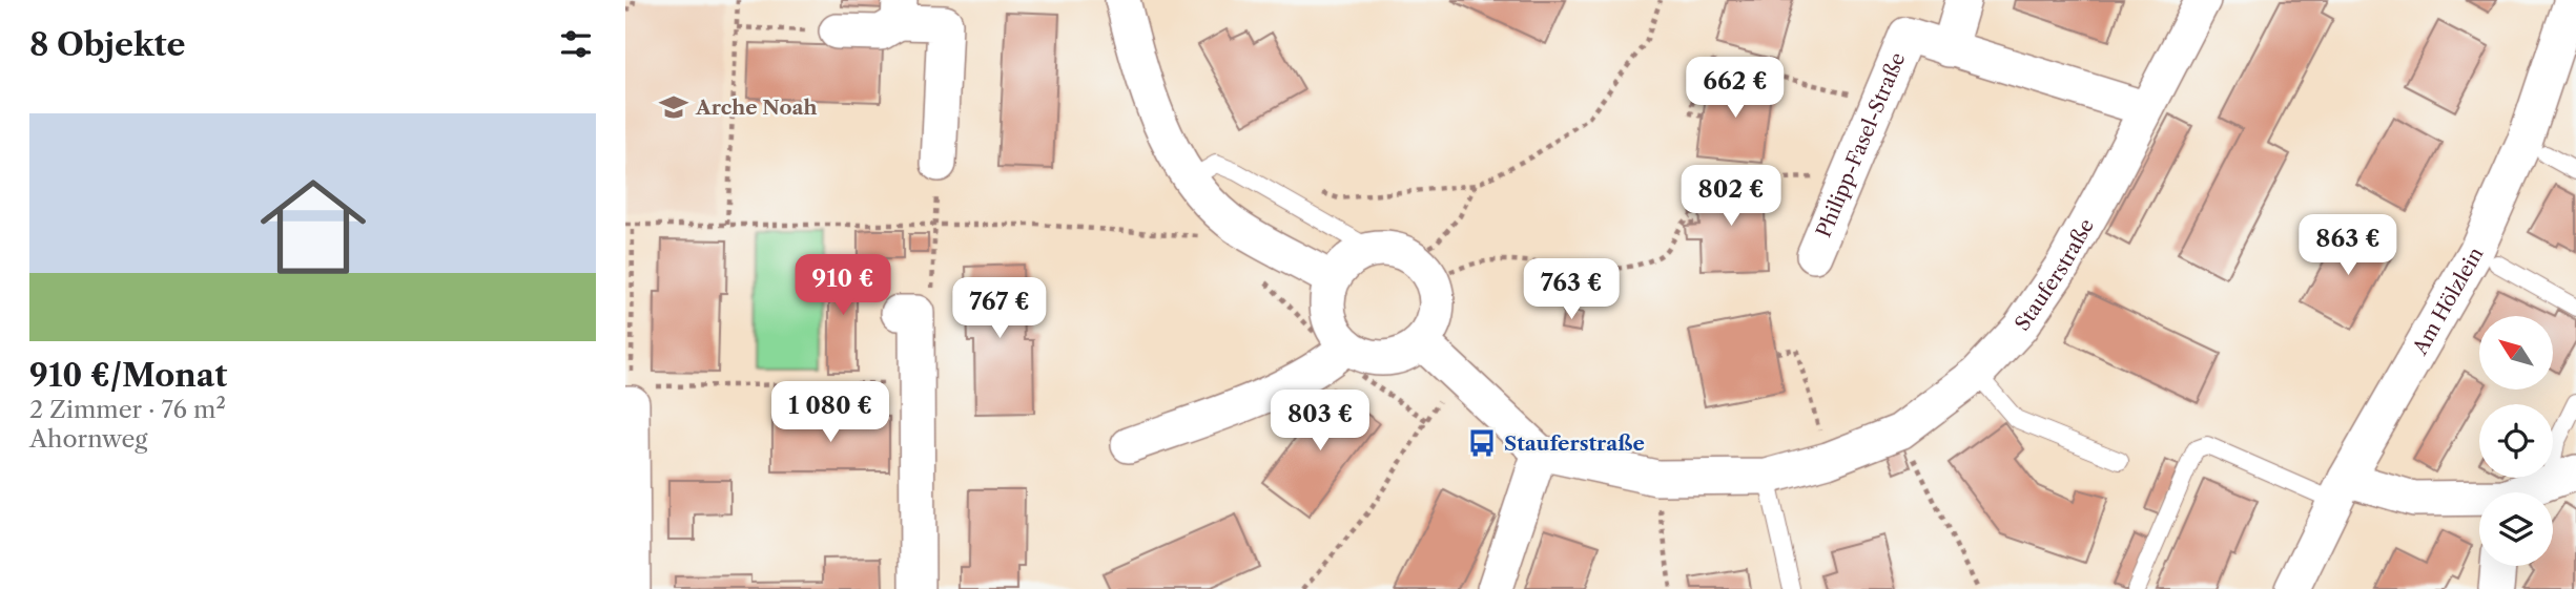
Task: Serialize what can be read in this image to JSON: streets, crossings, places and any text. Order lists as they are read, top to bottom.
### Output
{
  "streets": {
    "street": ["Philipp-Fasel-Straße", "Stauferstraße", "Am Hölzlein"]
  },
  "crossings": [
    ["Philipp-Fasel-Straße", "Stauferstraße"]
  ],
  "places": {
    "school or university": ["Arche Noah"],
    "bus stop": ["Stauferstraße"]
  },
  "north": "top left",
  "page": {
    "heading": "8 Objekte",
    "price": [
      "662 €",
      "802 €",
      "863 €",
      "910 €",
      "763 €",
      "767 €",
      "1 080 €",
      "803 €"
    ],
    "list": [
      {
        "name": "910 €/Monat",
        "note": "2 Zimmer · 76 m² · Ahornweg"
      }
    ]
  }
}
